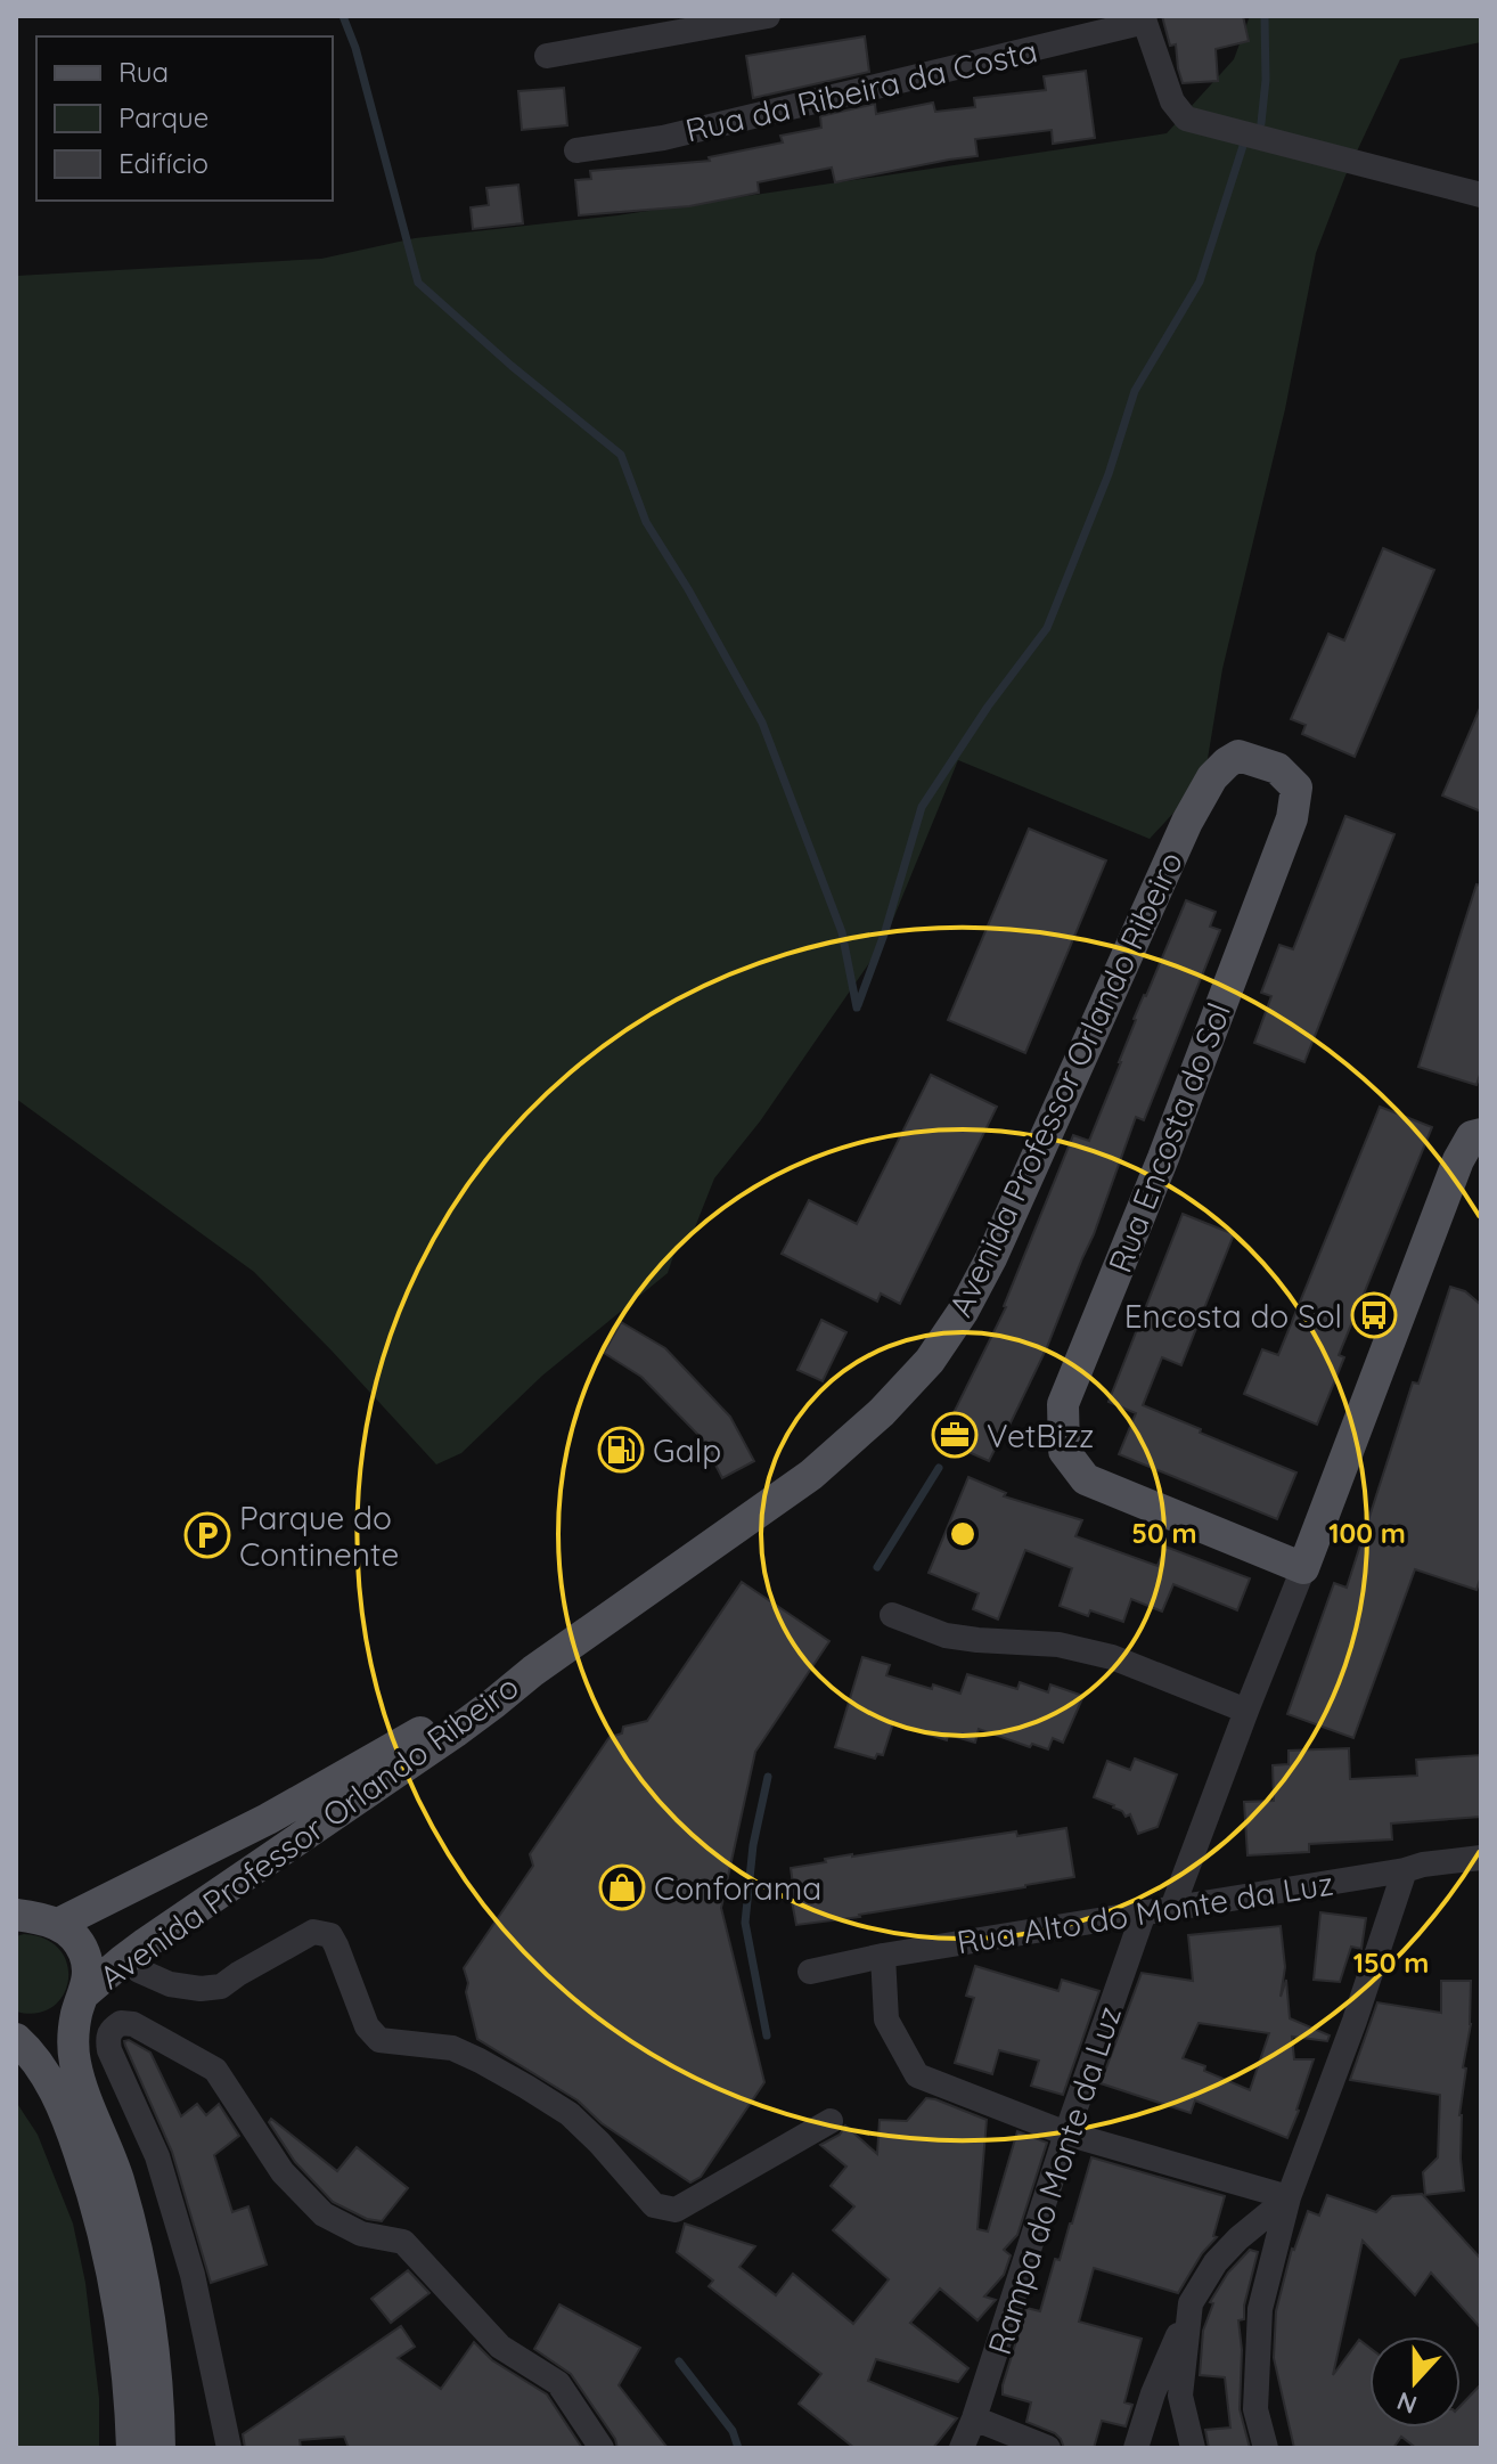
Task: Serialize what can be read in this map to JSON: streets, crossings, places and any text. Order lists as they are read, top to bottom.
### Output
{
  "streets": {
    "main road": ["Avenida Professor Orlando Ribeiro", "Rua Encosta do Sol"],
    "street": ["Rua da Ribeira da Costa", "Rua Alto do Monte da Luz", "Rampa do Monte da Luz"]
  },
  "crossings": [
    ["Avenida Professor Orlando Ribeiro", "Rua Encosta do Sol"],
    ["Rua Alto do Monte da Luz", "Rampa do Monte da Luz"]
  ],
  "places": {
    "bus stop": ["Encosta do Sol"],
    "office": ["VetBizz"],
    "fuel station": ["Galp"],
    "parking": ["Parque do Continente"],
    "shop": ["Conforama"]
  },
  "legend": ["Rua", "Parque", "Edifício"],
  "north": "bottom",
  "rings": ["50 m", "100 m", "150 m"]
}
